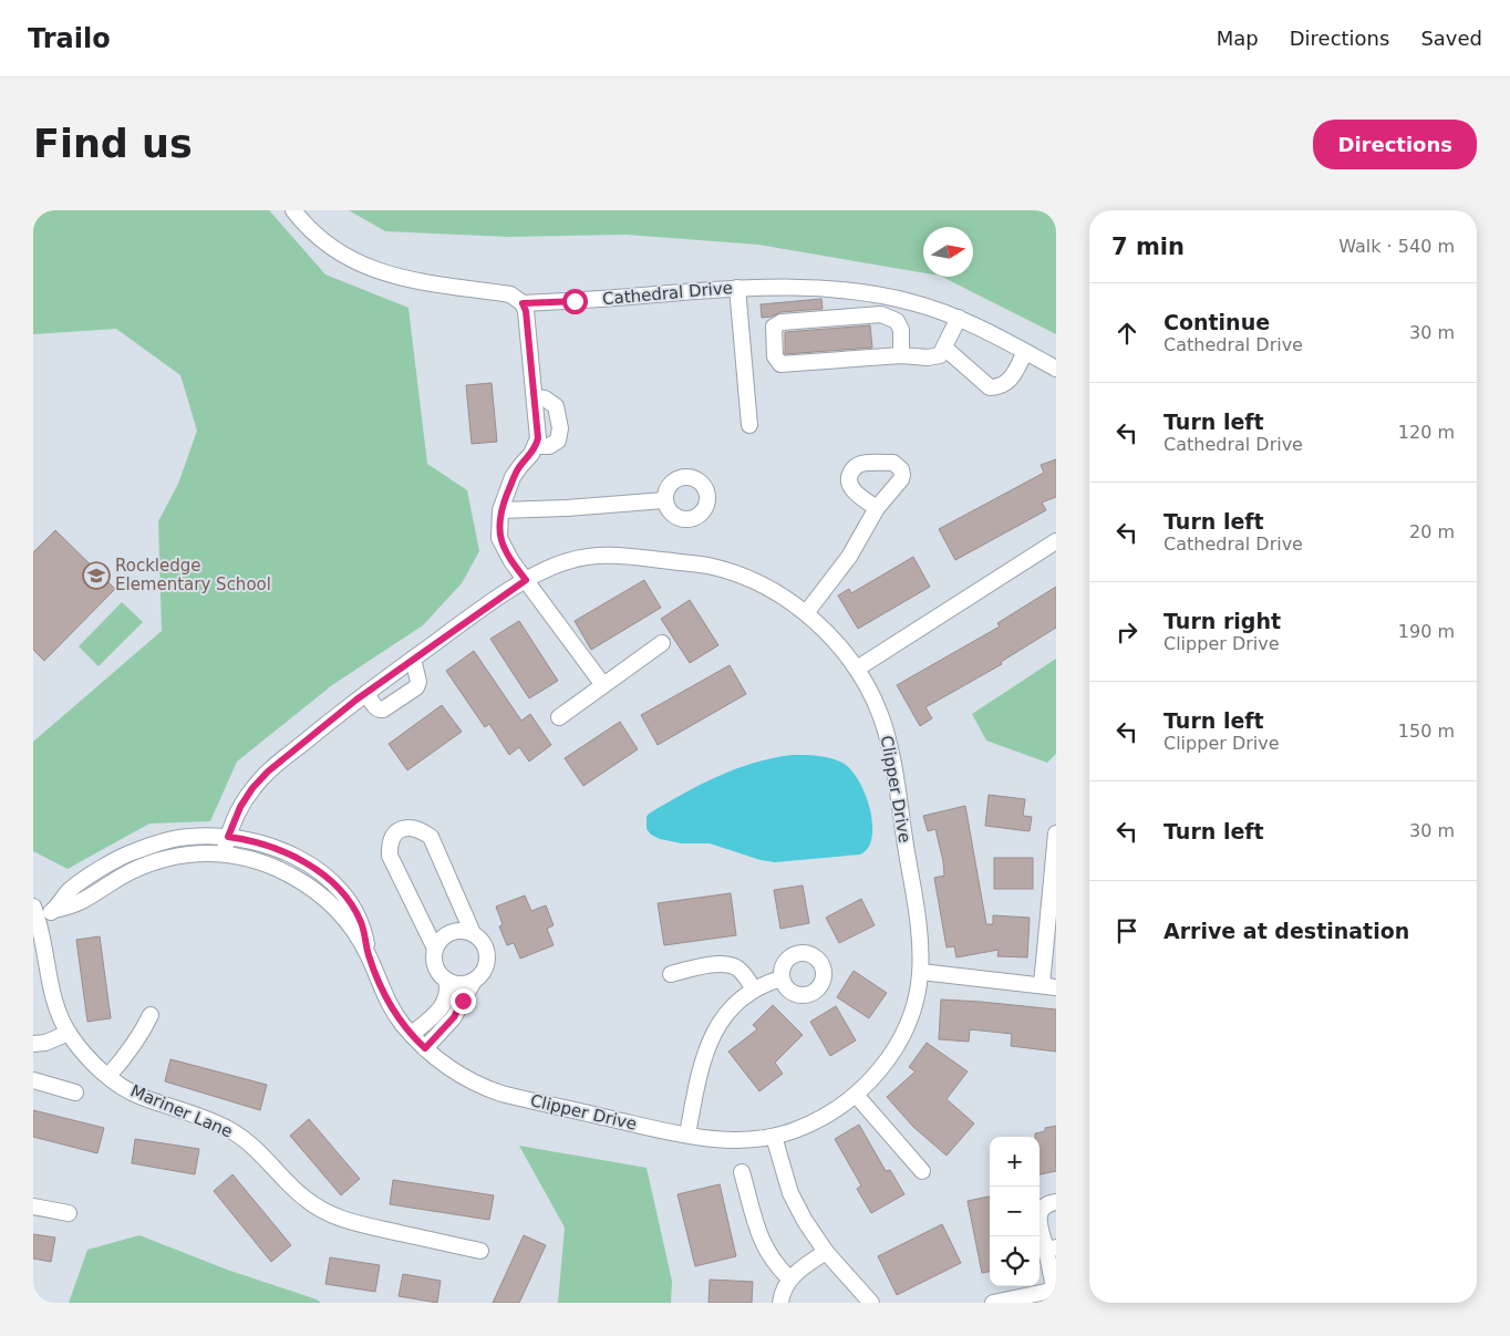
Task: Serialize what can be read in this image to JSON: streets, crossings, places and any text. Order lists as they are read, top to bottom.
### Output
{
  "streets": {
    "street": ["Cathedral Drive", "Clipper Drive", "Mariner Lane"]
  },
  "crossings": [
    ["Clipper Drive", "Mariner Lane"]
  ],
  "places": {
    "school or university": ["Rockledge Elementary School"]
  },
  "north": "right",
  "page": {
    "header": "Trailo",
    "nav": ["Map", "Directions", "Saved"],
    "buttons": "Directions",
    "title": "Find us",
    "heading": ["7 min", "Walk · 540 m"],
    "list": [
      ["Continue", "Cathedral Drive", "30 m"],
      ["Turn left", "Cathedral Drive", "120 m"],
      ["Turn left", "Cathedral Drive", "20 m"],
      ["Turn right", "Clipper Drive", "190 m"],
      ["Turn left", "Clipper Drive", "150 m"],
      ["Turn left", "30 m"],
      "Arrive at destination"
    ],
    "map_buttons": ["+", "−"]
  }
}
